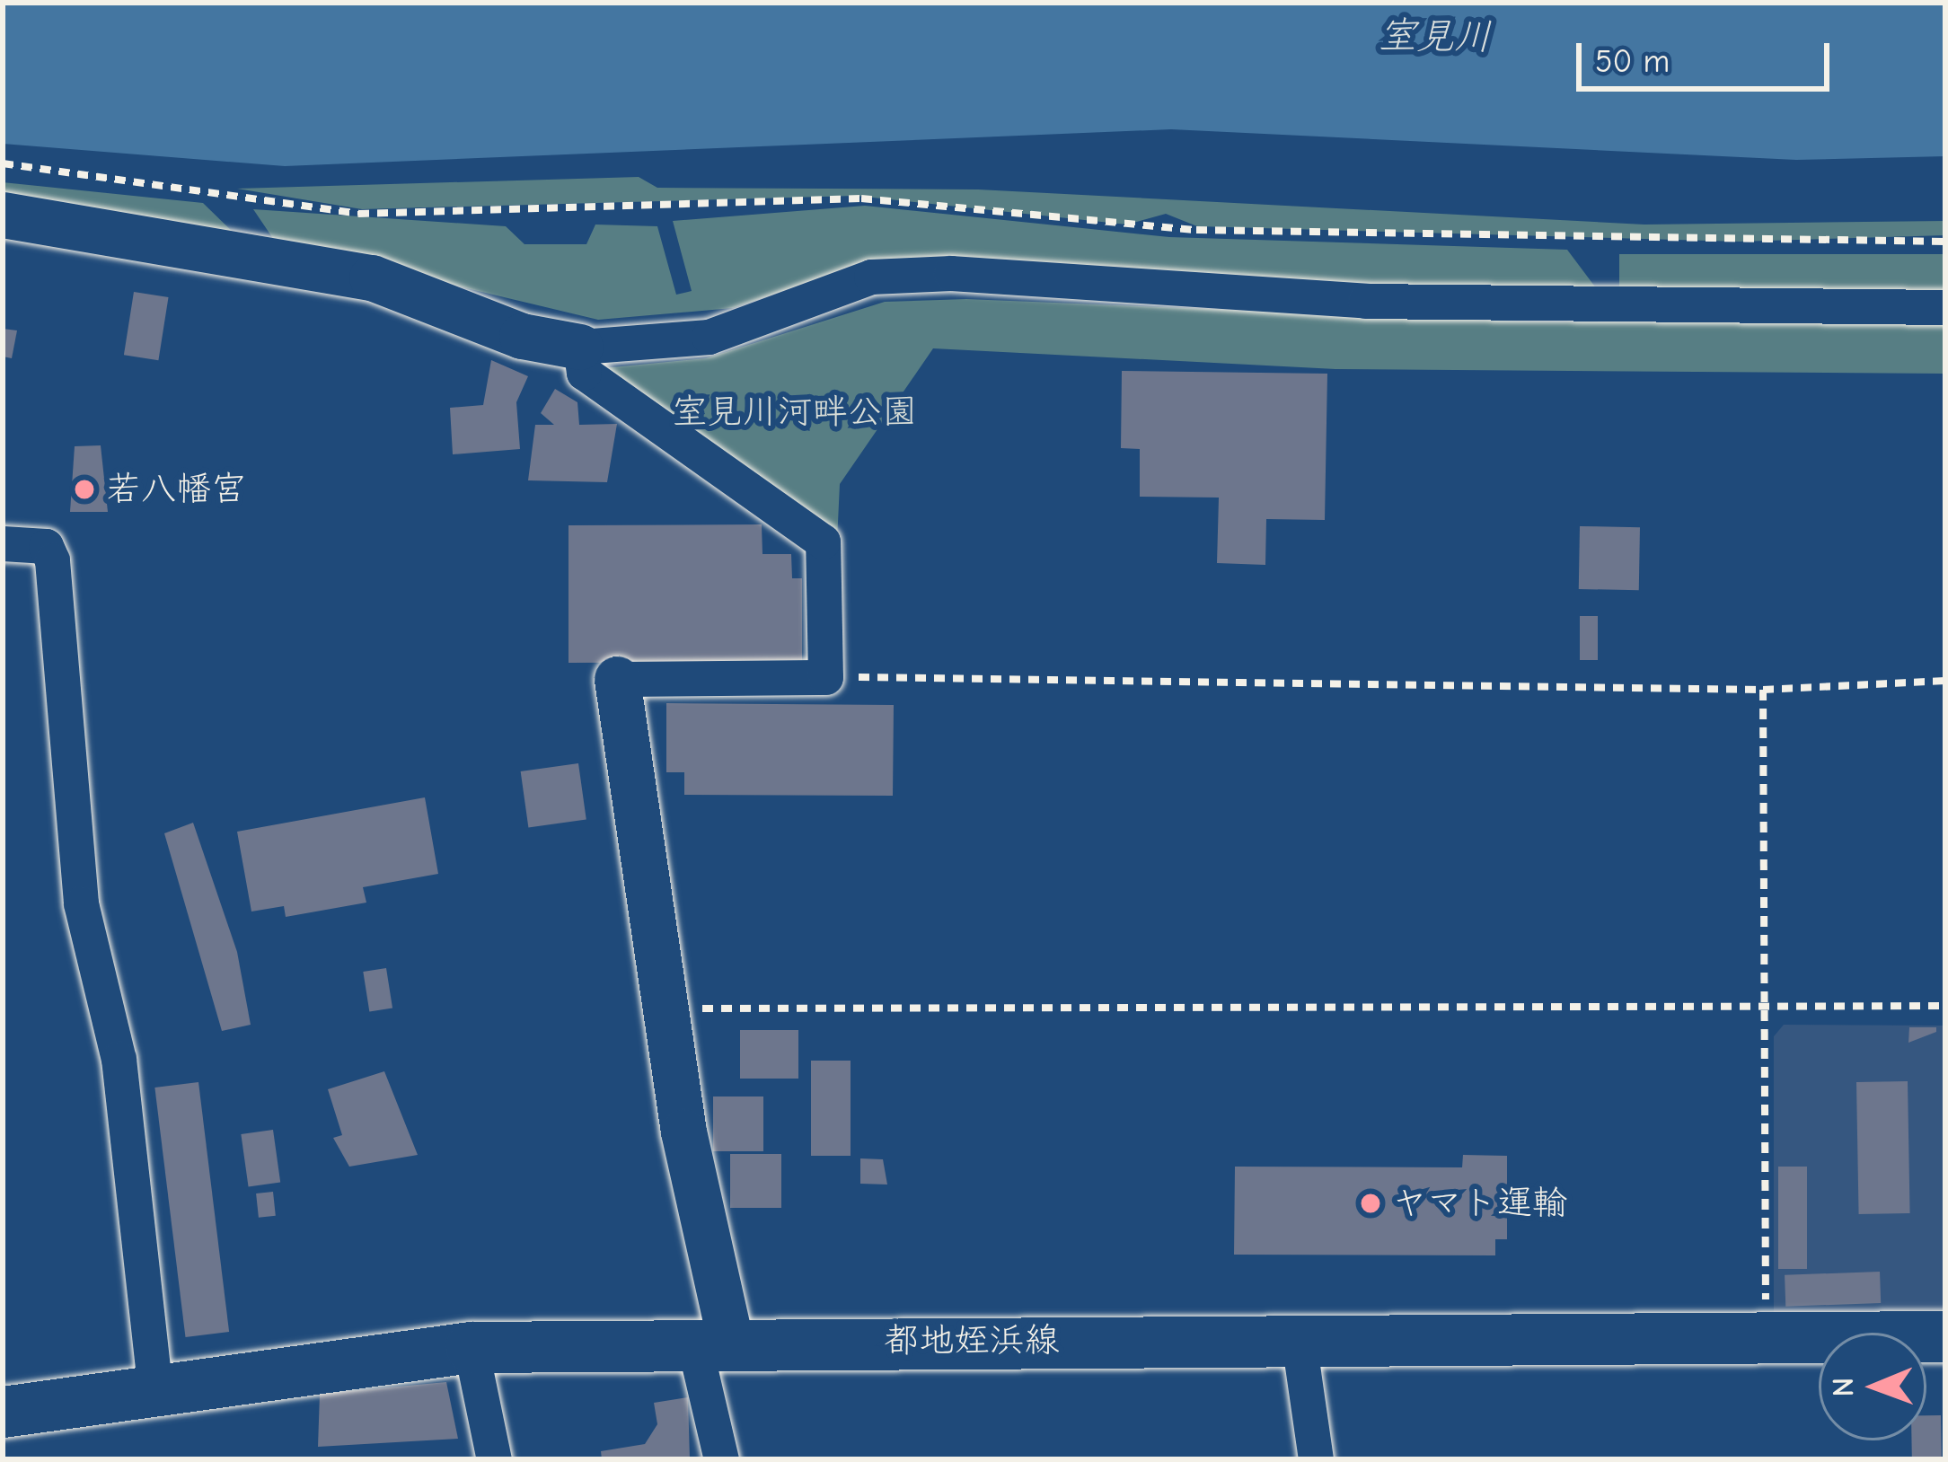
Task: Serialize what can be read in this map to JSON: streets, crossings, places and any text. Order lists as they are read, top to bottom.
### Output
{
  "streets": {
    "main road": ["都地姪浜線"]
  },
  "water": ["室見川"],
  "parks": ["室見川河畔公園"],
  "places": ["若八幡宮", "ヤマト運輸"],
  "scale_bar": "50 m",
  "north": "left"
}
